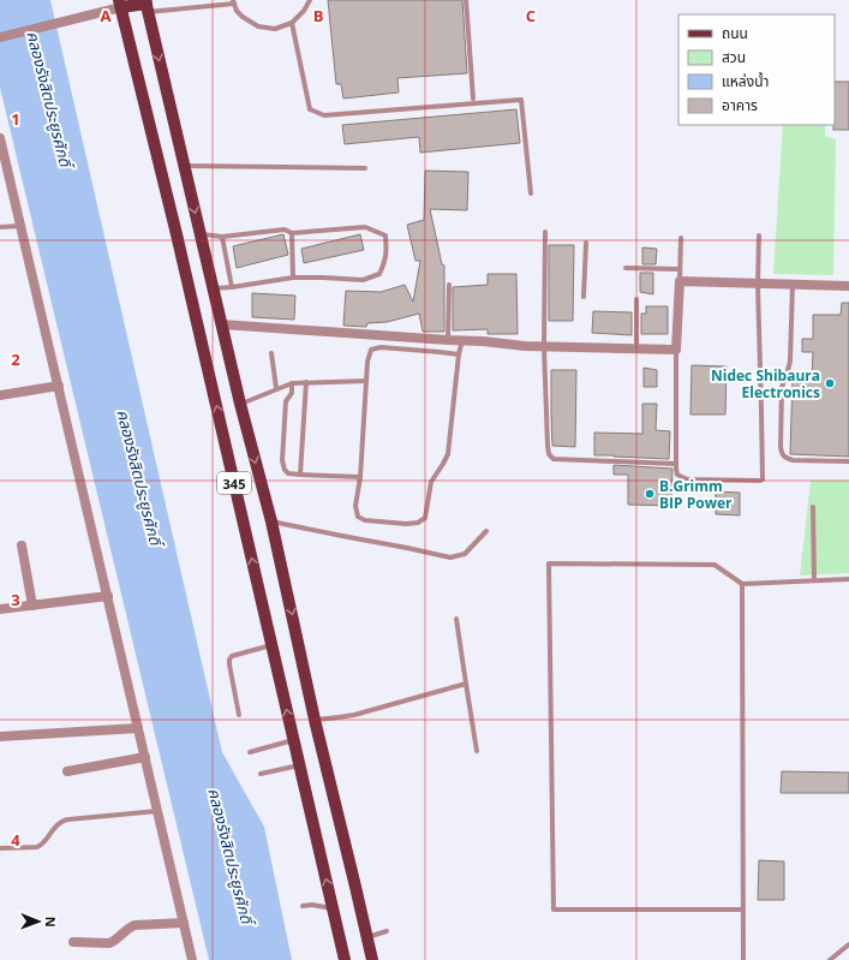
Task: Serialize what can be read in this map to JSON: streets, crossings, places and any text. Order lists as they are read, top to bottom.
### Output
{
  "streets": {
    "main road": ["345"]
  },
  "water": ["คลองรังสิตประยูรศักดิ์"],
  "places": ["Nidec Shibaura Electronics", "B.Grimm BIP Power"],
  "legend": [
    "ถนน",
    "สวน",
    "แหล่งน้ำ",
    "อาคาร"
  ],
  "north": "right",
  "grid": {
    "columns": ["A", "B", "C"],
    "rows": [
      "1",
      "2",
      "3",
      "4"
    ]
  }
}
